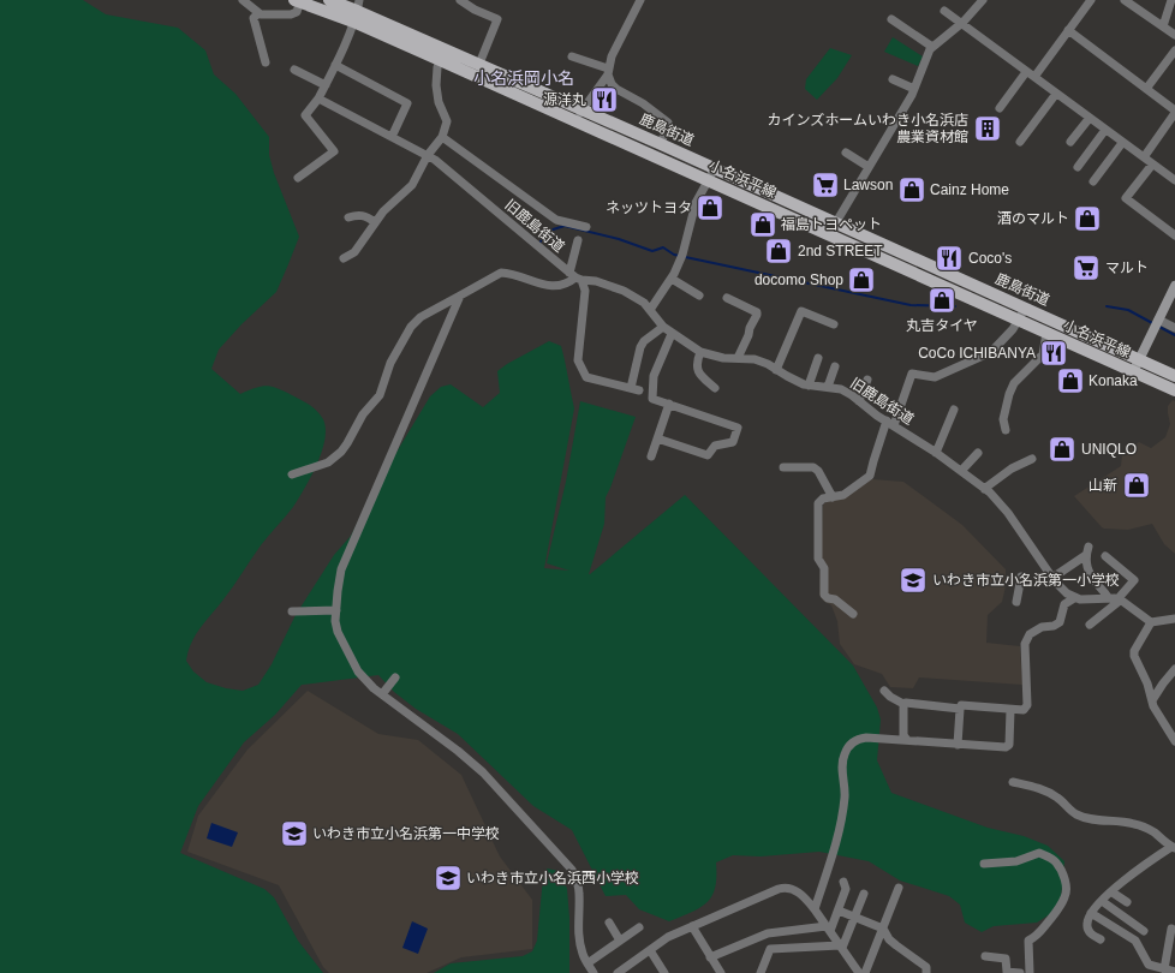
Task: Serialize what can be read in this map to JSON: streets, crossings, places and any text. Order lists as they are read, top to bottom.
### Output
{
  "streets": {
    "main road": ["鹿島街道", "小名浜平線"],
    "street": ["旧鹿島街道"]
  },
  "crossings": [
    ["鹿島街道", "小名浜平線"]
  ],
  "districts": ["小名浜岡小名"],
  "places": {
    "restaurant": ["源洋丸", "Coco's", "CoCo ICHIBANYA"],
    "building": ["カインズホームいわき小名浜店 農業資材館"],
    "supermarket": ["Lawson", "マルト"],
    "shop": [
      "Cainz Home",
      "ネッツトヨタ",
      "酒のマルト",
      "福島トヨペット",
      "2nd STREET",
      "docomo Shop",
      "丸吉タイヤ",
      "Konaka",
      "UNIQLO",
      "山新"
    ],
    "school or university": ["いわき市立小名浜第一小学校", "いわき市立小名浜第一中学校", "いわき市立小名浜西小学校"]
  }
}
